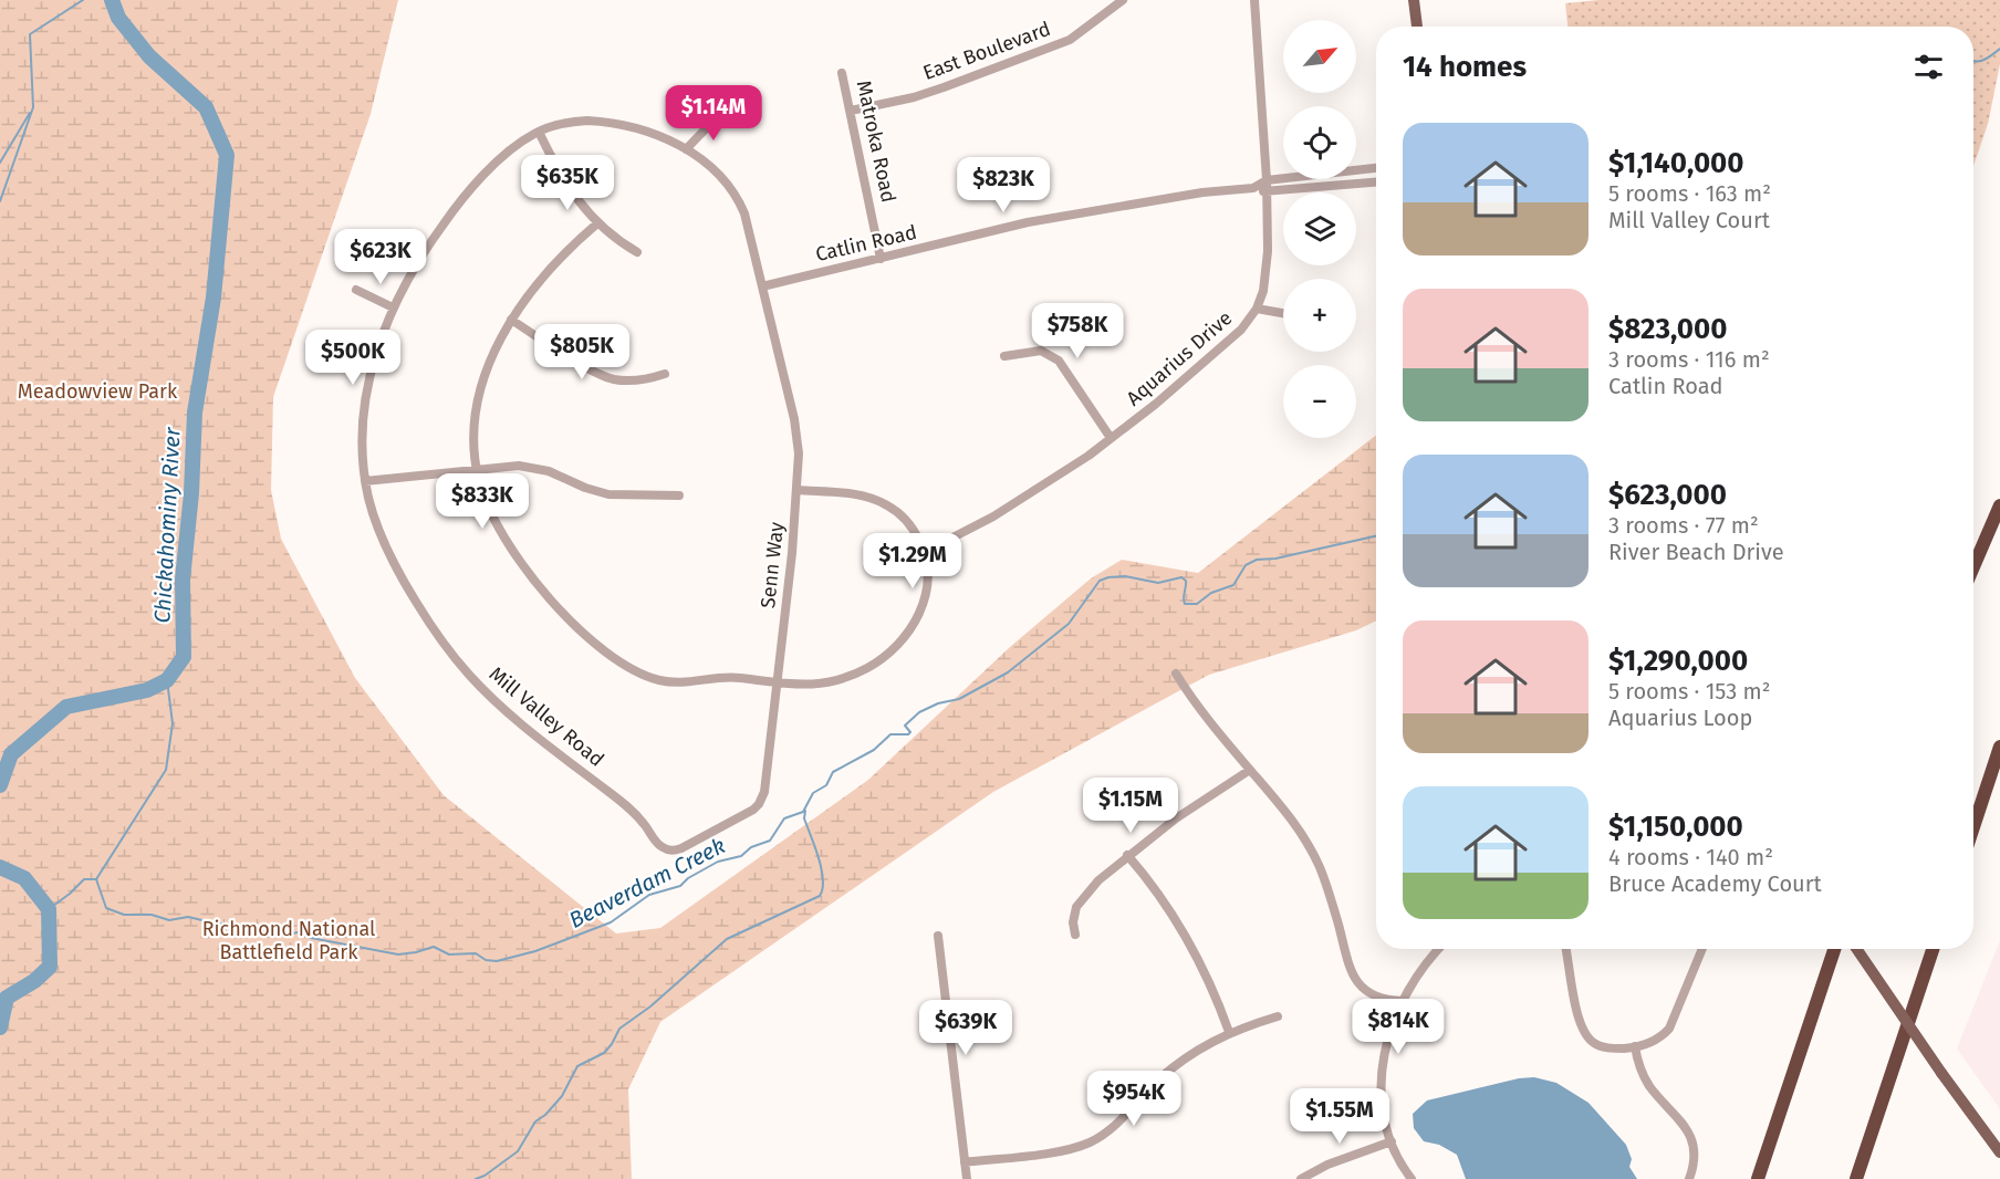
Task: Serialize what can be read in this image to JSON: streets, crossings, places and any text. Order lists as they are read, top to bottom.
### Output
{
  "streets": {
    "street": [
      "East Boulevard",
      "Matroka Road",
      "Catlin Road",
      "Aquarius Drive",
      "Senn Way",
      "Mill Valley Road"
    ]
  },
  "crossings": [
    ["East Boulevard", "Matroka Road"],
    ["Matroka Road", "Catlin Road"],
    ["Catlin Road", "Aquarius Drive"],
    ["Catlin Road", "Senn Way"],
    ["Catlin Road", "Mill Valley Road"],
    ["Senn Way", "Mill Valley Road"]
  ],
  "water": ["Chickahominy River", "Beaverdam Creek"],
  "parks": ["Meadowview Park", "Richmond National Battlefield Park"],
  "north": "top right",
  "page": {
    "map_buttons": ["+", "−"],
    "heading": "14 homes",
    "price": [
      "$1.14M",
      "$635K",
      "$823K",
      "$623K",
      "$758K",
      "$805K",
      "$500K",
      "$833K",
      "$1.29M",
      "$1.15M",
      "$814K",
      "$639K",
      "$954K",
      "$1.55M"
    ],
    "list": [
      {
        "name": "$1,140,000",
        "note": "5 rooms · 163 m² · Mill Valley Court"
      },
      {
        "name": "$823,000",
        "note": "3 rooms · 116 m² · Catlin Road"
      },
      {
        "name": "$623,000",
        "note": "3 rooms · 77 m² · River Beach Drive"
      },
      {
        "name": "$1,290,000",
        "note": "5 rooms · 153 m² · Aquarius Loop"
      },
      {
        "name": "$1,150,000",
        "note": "4 rooms · 140 m² · Bruce Academy Court"
      }
    ]
  }
}
